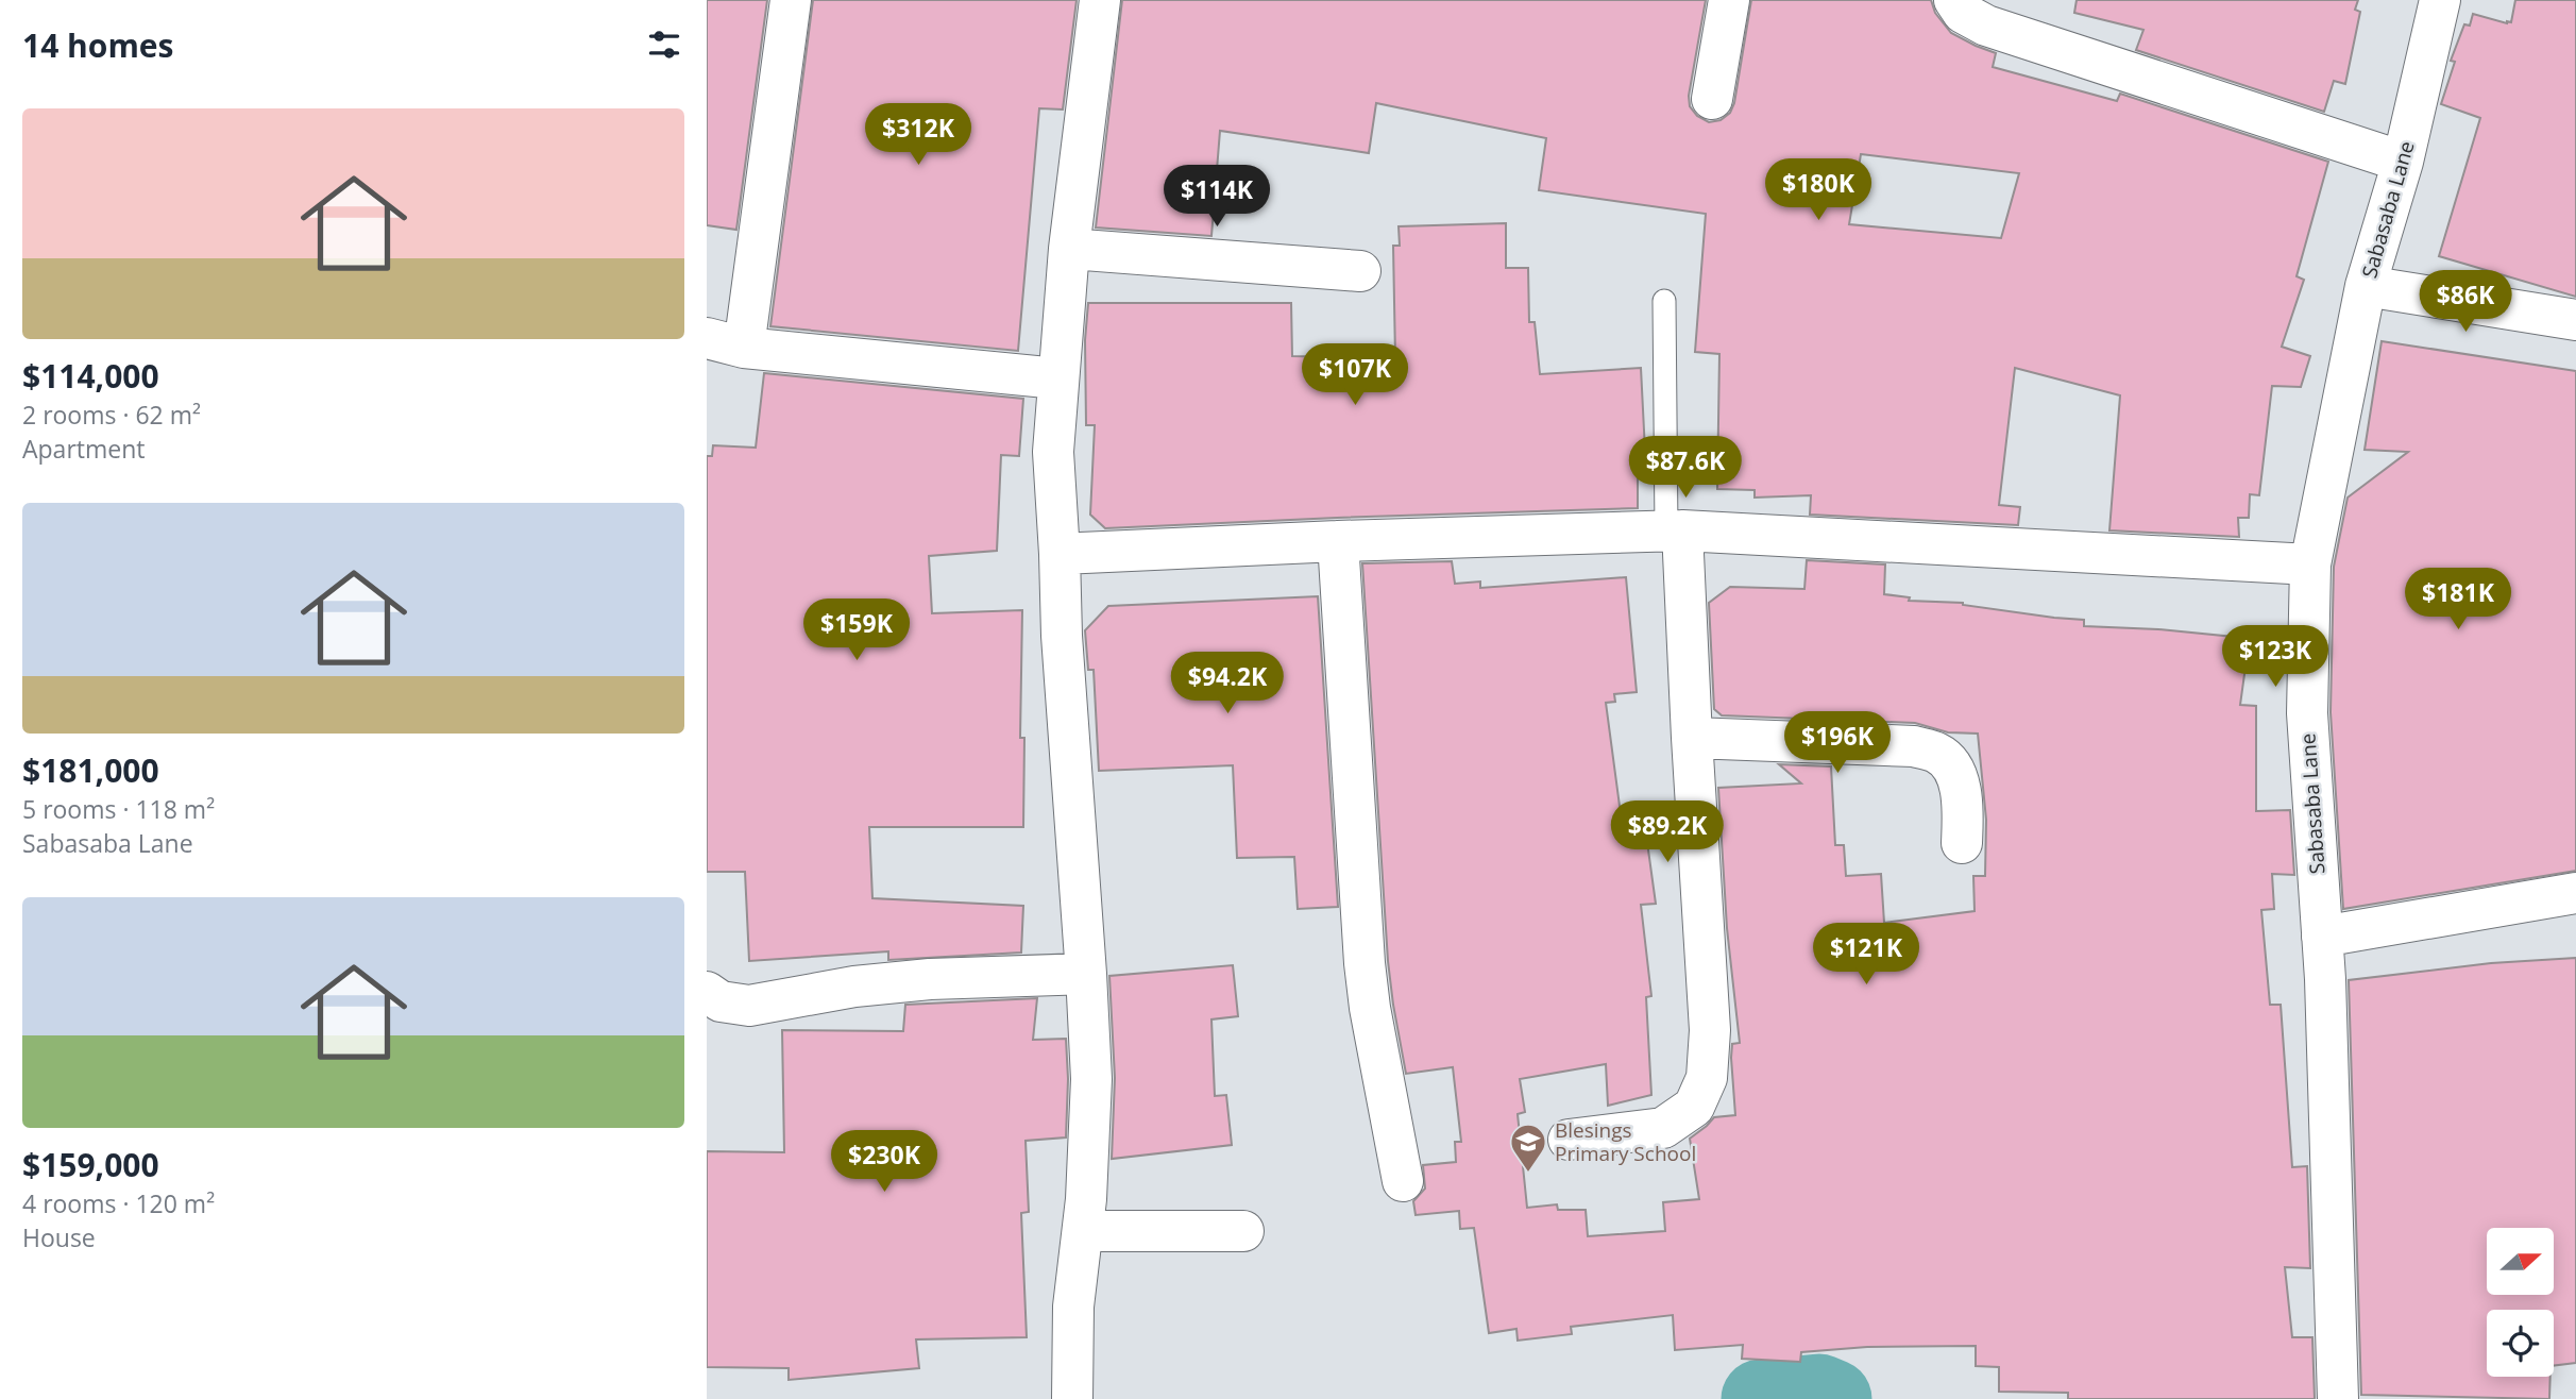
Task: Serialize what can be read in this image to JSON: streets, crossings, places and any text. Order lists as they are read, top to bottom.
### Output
{
  "streets": {
    "street": ["Sabasaba Lane"]
  },
  "places": {
    "school or university": ["Blesings Primary School"]
  },
  "north": "right",
  "page": {
    "heading": "14 homes",
    "list": [
      {
        "name": "$114,000",
        "note": "2 rooms · 62 m² · Apartment"
      },
      {
        "name": "$181,000",
        "note": "5 rooms · 118 m² · Sabasaba Lane"
      },
      {
        "name": "$159,000",
        "note": "4 rooms · 120 m² · House"
      }
    ],
    "price": [
      "$312K",
      "$180K",
      "$114K",
      "$86K",
      "$107K",
      "$87.6K",
      "$181K",
      "$159K",
      "$123K",
      "$94.2K",
      "$196K",
      "$89.2K",
      "$121K",
      "$230K"
    ]
  }
}
